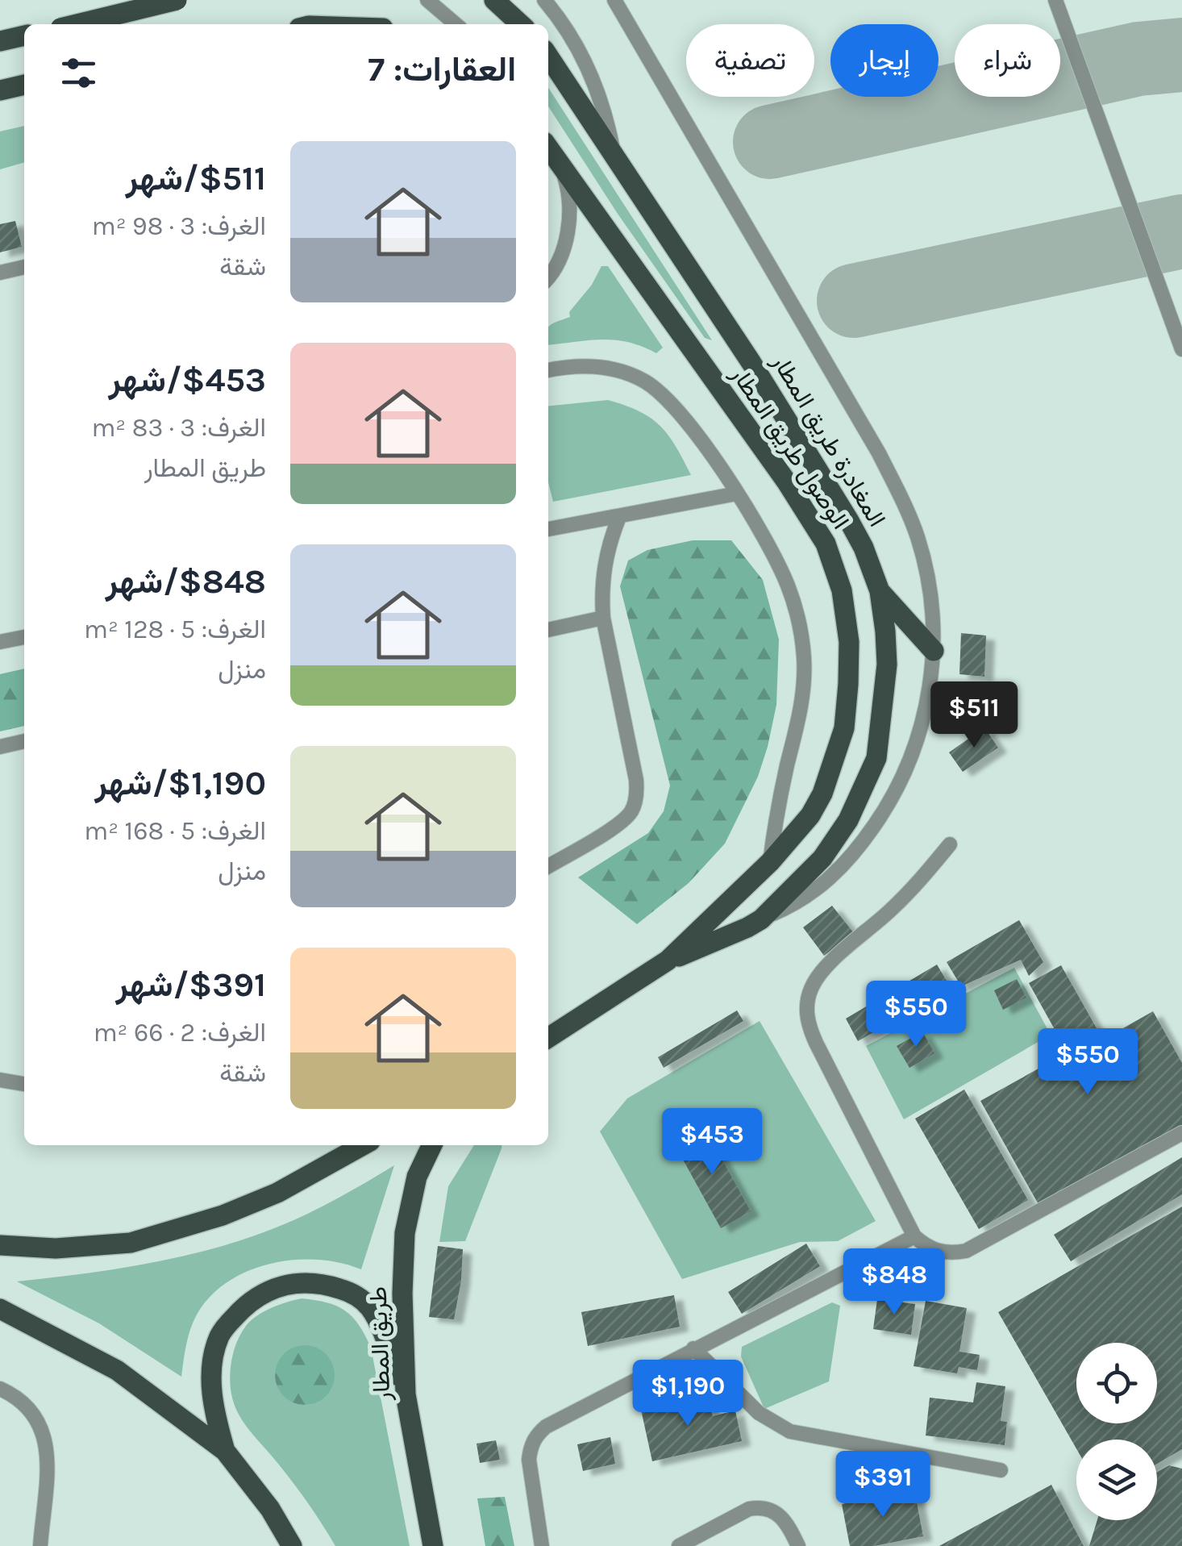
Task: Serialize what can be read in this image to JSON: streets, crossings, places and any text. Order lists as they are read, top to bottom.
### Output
{
  "streets": {
    "main road": ["المغادرة طريق المطار", "الوصول طريق المطار", "طريق المطار"]
  },
  "crossings": [
    ["المغادرة طريق المطار", "الوصول طريق المطار"]
  ],
  "page": {
    "chip": ["شراء", "إيجار", "تصفية"],
    "heading": "العقارات: 7",
    "list": [
      {
        "name": "$511/شهر",
        "note": "الغرف: 3 · 98 m² · شقة"
      },
      {
        "name": "$453/شهر",
        "note": "الغرف: 3 · 83 m² · طريق المطار"
      },
      {
        "name": "$848/شهر",
        "note": "الغرف: 5 · 128 m² · منزل"
      },
      {
        "name": "$1,190/شهر",
        "note": "الغرف: 5 · 168 m² · منزل"
      },
      {
        "name": "$391/شهر",
        "note": "الغرف: 2 · 66 m² · شقة"
      }
    ],
    "price": [
      "$511",
      "$550",
      "$550",
      "$453",
      "$848",
      "$1,190",
      "$391"
    ]
  }
}
